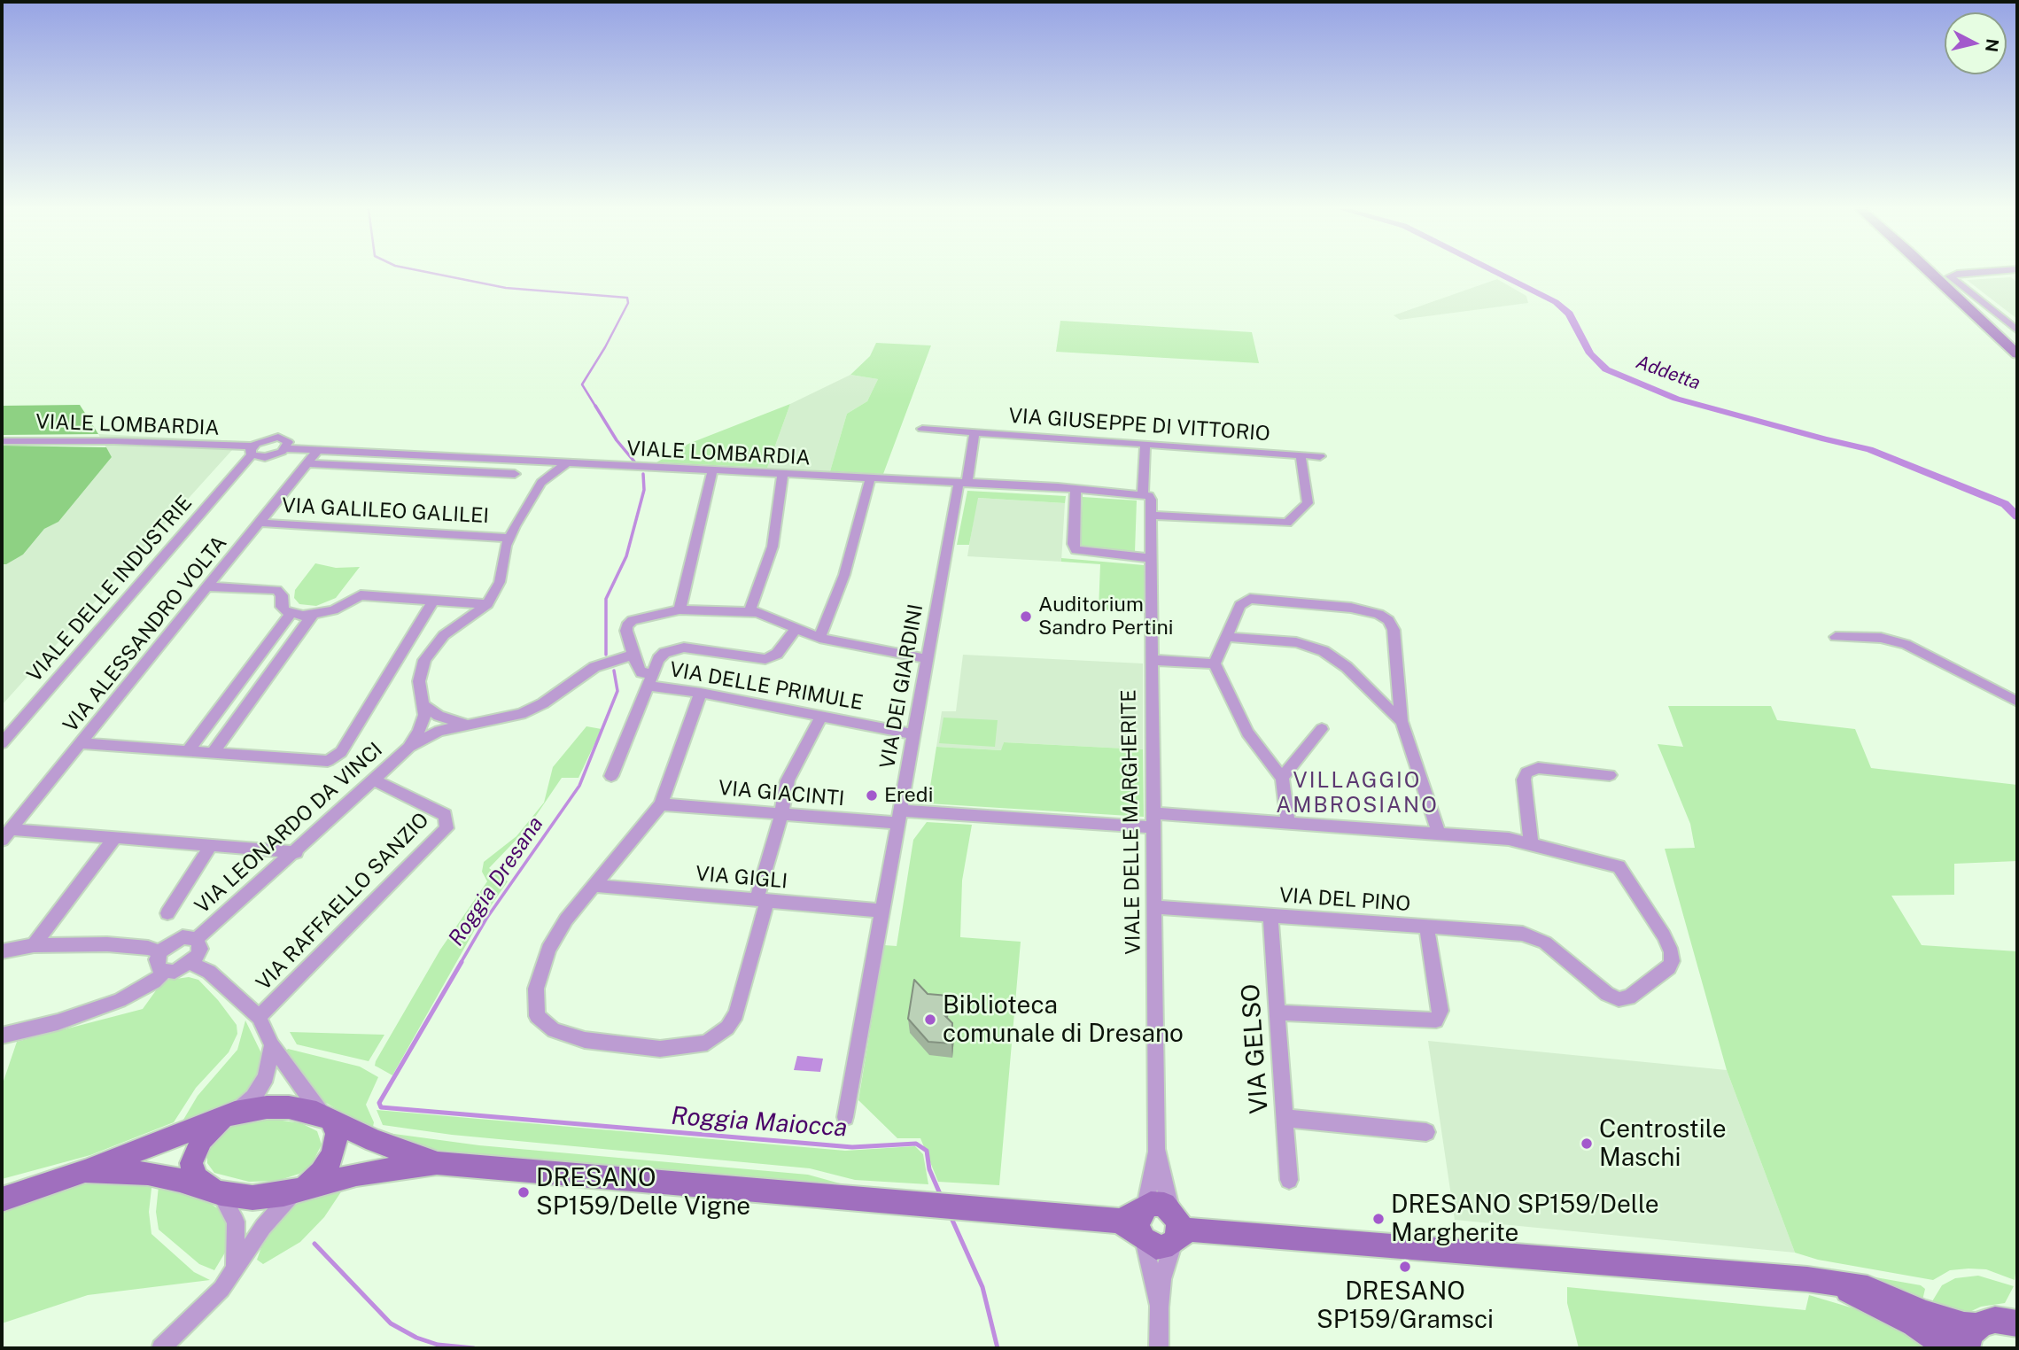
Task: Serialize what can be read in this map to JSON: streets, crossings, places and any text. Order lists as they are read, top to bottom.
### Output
{
  "streets": {
    "street": [
      "VIALE LOMBARDIA",
      "VIA GIUSEPPE DI VITTORIO",
      "VIA GALILEO GALILEI",
      "VIALE DELLE INDUSTRIE",
      "VIA ALESSANDRO VOLTA",
      "VIA DELLE PRIMULE",
      "VIA DEI GIARDINI",
      "VIA GIACINTI",
      "VIALE DELLE MARGHERITE",
      "VIA LEONARDO DA VINCI",
      "VIA GIGLI",
      "VIA DEL PINO",
      "VIA RAFFAELLO SANZIO",
      "VIA GELSO"
    ]
  },
  "crossings": [
    ["VIALE LOMBARDIA", "VIALE DELLE INDUSTRIE"],
    ["VIALE LOMBARDIA", "VIA ALESSANDRO VOLTA"],
    ["VIALE LOMBARDIA", "VIA DEI GIARDINI"],
    ["VIALE LOMBARDIA", "VIALE DELLE MARGHERITE"],
    ["VIALE LOMBARDIA", "VIA LEONARDO DA VINCI"],
    ["VIA GIUSEPPE DI VITTORIO", "VIALE DELLE MARGHERITE"],
    ["VIA GALILEO GALILEI", "VIA ALESSANDRO VOLTA"],
    ["VIA GALILEO GALILEI", "VIA LEONARDO DA VINCI"],
    ["VIA DELLE PRIMULE", "VIA DEI GIARDINI"],
    ["VIA DEI GIARDINI", "VIA GIACINTI"],
    ["VIA DEI GIARDINI", "VIA GIGLI"],
    ["VIA GIACINTI", "VIALE DELLE MARGHERITE"],
    ["VIA GIACINTI", "VIA DEL PINO"],
    ["VIALE DELLE MARGHERITE", "VIA DEL PINO"],
    ["VIA LEONARDO DA VINCI", "VIA RAFFAELLO SANZIO"],
    ["VIA DEL PINO", "VIA GELSO"]
  ],
  "districts": ["VILLAGGIO AMBROSIANO"],
  "water": ["Addetta", "Roggia Dresana", "Roggia Maiocca"],
  "places": [
    "Auditorium Sandro Pertini",
    "Eredi",
    "Biblioteca comunale di Dresano",
    "Centrostile Maschi",
    "DRESANO SP159/Delle Vigne",
    "DRESANO SP159/Delle Margherite",
    "DRESANO SP159/Gramsci"
  ],
  "north": "right"
}
